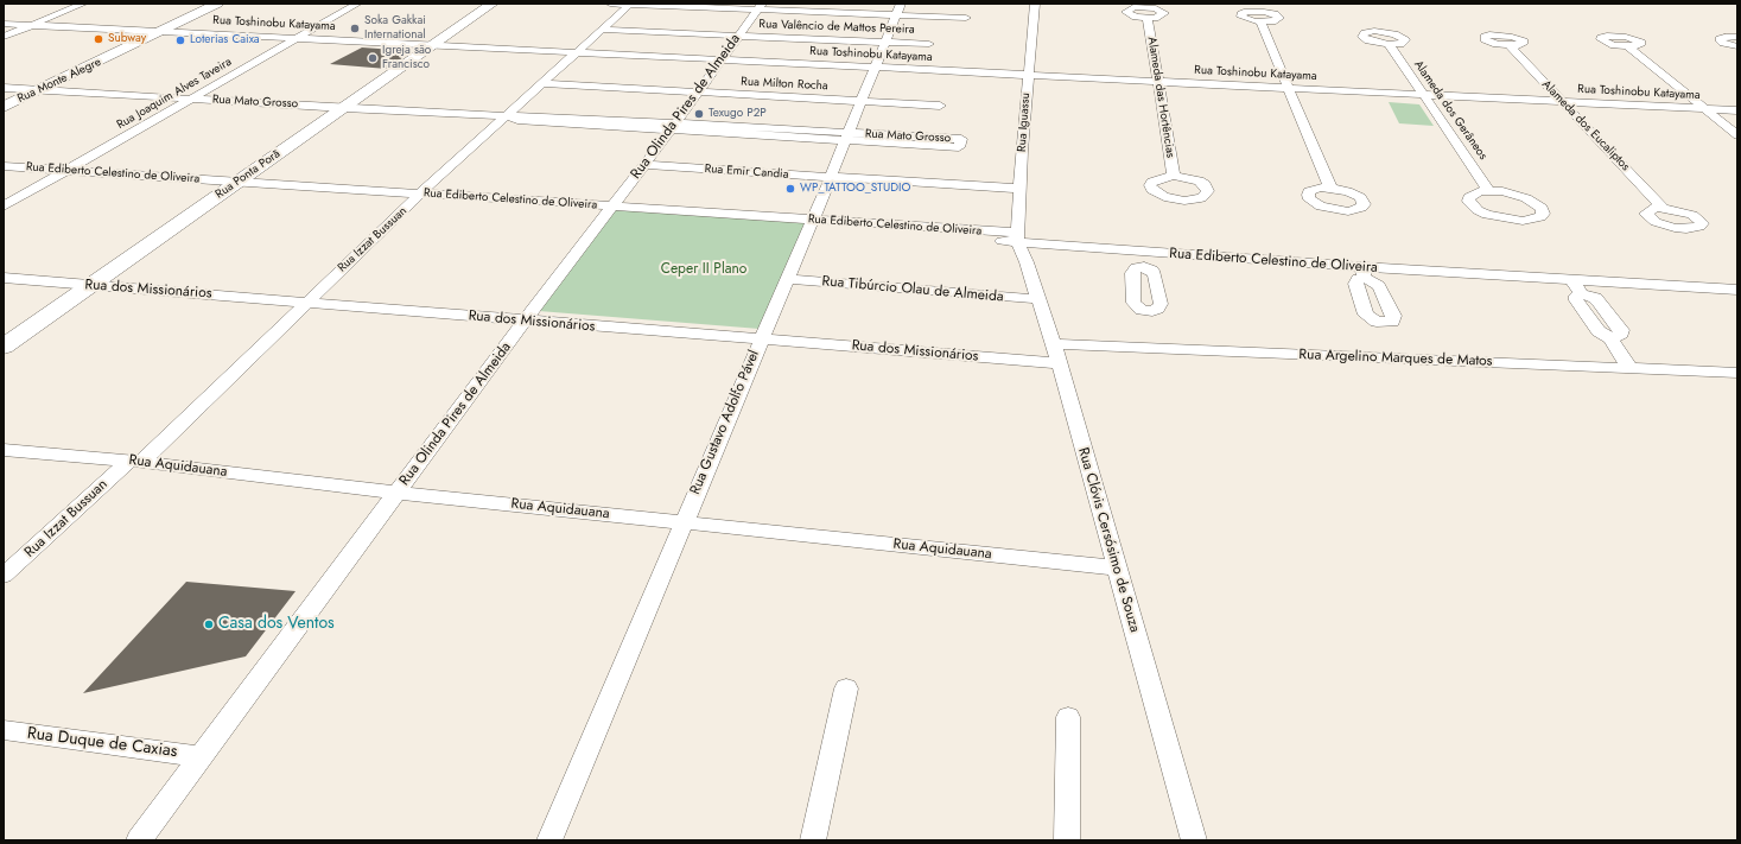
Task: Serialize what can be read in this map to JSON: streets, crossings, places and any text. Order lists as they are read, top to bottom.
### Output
{
  "streets": {
    "street": [
      "Rua Toshinobu Katayama",
      "Rua Valêncio de Mattos Pereira",
      "Rua Monte Alegre",
      "Rua Milton Rocha",
      "Rua Joaquim Alves Taveira",
      "Alameda das Hortências",
      "Rua Mato Grosso",
      "Rua Olinda Pires de Almeida",
      "Alameda dos Gerâneos",
      "Rua Iguassu",
      "Alameda dos Eucaliptos",
      "Rua Emir Candia",
      "Rua Ediberto Celestino de Oliveira",
      "Rua Ponta Porã",
      "Rua Izzat Bussuan",
      "Rua dos Missionários",
      "Rua Tibúrcio Olau de Almeida",
      "Rua Argelino Marques de Matos",
      "Rua Gustavo Adolfo Pável",
      "Rua Aquidauana",
      "Rua Clóvis Cersósimo de Souza",
      "Rua Duque de Caxias"
    ]
  },
  "crossings": [
    ["Rua Toshinobu Katayama", "Rua Monte Alegre"],
    ["Rua Toshinobu Katayama", "Rua Joaquim Alves Taveira"],
    ["Rua Toshinobu Katayama", "Alameda das Hortências"],
    ["Rua Toshinobu Katayama", "Rua Olinda Pires de Almeida"],
    ["Rua Toshinobu Katayama", "Alameda dos Gerâneos"],
    ["Rua Toshinobu Katayama", "Rua Iguassu"],
    ["Rua Toshinobu Katayama", "Alameda dos Eucaliptos"],
    ["Rua Toshinobu Katayama", "Rua Ponta Porã"],
    ["Rua Toshinobu Katayama", "Rua Izzat Bussuan"],
    ["Rua Toshinobu Katayama", "Rua Gustavo Adolfo Pável"],
    ["Rua Valêncio de Mattos Pereira", "Rua Olinda Pires de Almeida"],
    ["Rua Valêncio de Mattos Pereira", "Rua Izzat Bussuan"],
    ["Rua Valêncio de Mattos Pereira", "Rua Gustavo Adolfo Pável"],
    ["Rua Monte Alegre", "Rua Mato Grosso"],
    ["Rua Milton Rocha", "Rua Olinda Pires de Almeida"],
    ["Rua Milton Rocha", "Rua Izzat Bussuan"],
    ["Rua Milton Rocha", "Rua Gustavo Adolfo Pável"],
    ["Rua Joaquim Alves Taveira", "Rua Mato Grosso"],
    ["Rua Joaquim Alves Taveira", "Rua Ediberto Celestino de Oliveira"],
    ["Rua Mato Grosso", "Rua Olinda Pires de Almeida"],
    ["Rua Mato Grosso", "Rua Ponta Porã"],
    ["Rua Mato Grosso", "Rua Izzat Bussuan"],
    ["Rua Mato Grosso", "Rua Gustavo Adolfo Pável"],
    ["Rua Olinda Pires de Almeida", "Rua Emir Candia"],
    ["Rua Olinda Pires de Almeida", "Rua Ediberto Celestino de Oliveira"],
    ["Rua Olinda Pires de Almeida", "Rua dos Missionários"],
    ["Rua Olinda Pires de Almeida", "Rua Aquidauana"],
    ["Rua Olinda Pires de Almeida", "Rua Duque de Caxias"],
    ["Rua Iguassu", "Rua Emir Candia"],
    ["Rua Iguassu", "Rua Ediberto Celestino de Oliveira"],
    ["Rua Iguassu", "Rua Clóvis Cersósimo de Souza"],
    ["Rua Emir Candia", "Rua Gustavo Adolfo Pável"],
    ["Rua Ediberto Celestino de Oliveira", "Rua Ponta Porã"],
    ["Rua Ediberto Celestino de Oliveira", "Rua Izzat Bussuan"],
    ["Rua Ediberto Celestino de Oliveira", "Rua Gustavo Adolfo Pável"],
    ["Rua Ediberto Celestino de Oliveira", "Rua Clóvis Cersósimo de Souza"],
    ["Rua Ponta Porã", "Rua dos Missionários"],
    ["Rua Izzat Bussuan", "Rua dos Missionários"],
    ["Rua Izzat Bussuan", "Rua Aquidauana"],
    ["Rua dos Missionários", "Rua Gustavo Adolfo Pável"],
    ["Rua dos Missionários", "Rua Clóvis Cersósimo de Souza"],
    ["Rua Tibúrcio Olau de Almeida", "Rua Gustavo Adolfo Pável"],
    ["Rua Tibúrcio Olau de Almeida", "Rua Clóvis Cersósimo de Souza"],
    ["Rua Argelino Marques de Matos", "Rua Clóvis Cersósimo de Souza"],
    ["Rua Gustavo Adolfo Pável", "Rua Aquidauana"],
    ["Rua Aquidauana", "Rua Clóvis Cersósimo de Souza"]
  ],
  "parks": ["Ceper II Plano"],
  "places": [
    "Soka Gakkai International",
    "Subway",
    "Loterias Caixa",
    "Igreja são Francisco",
    "Texugo P2P",
    "WP_TATTOO_STUDIO",
    "Casa dos Ventos"
  ]
}
